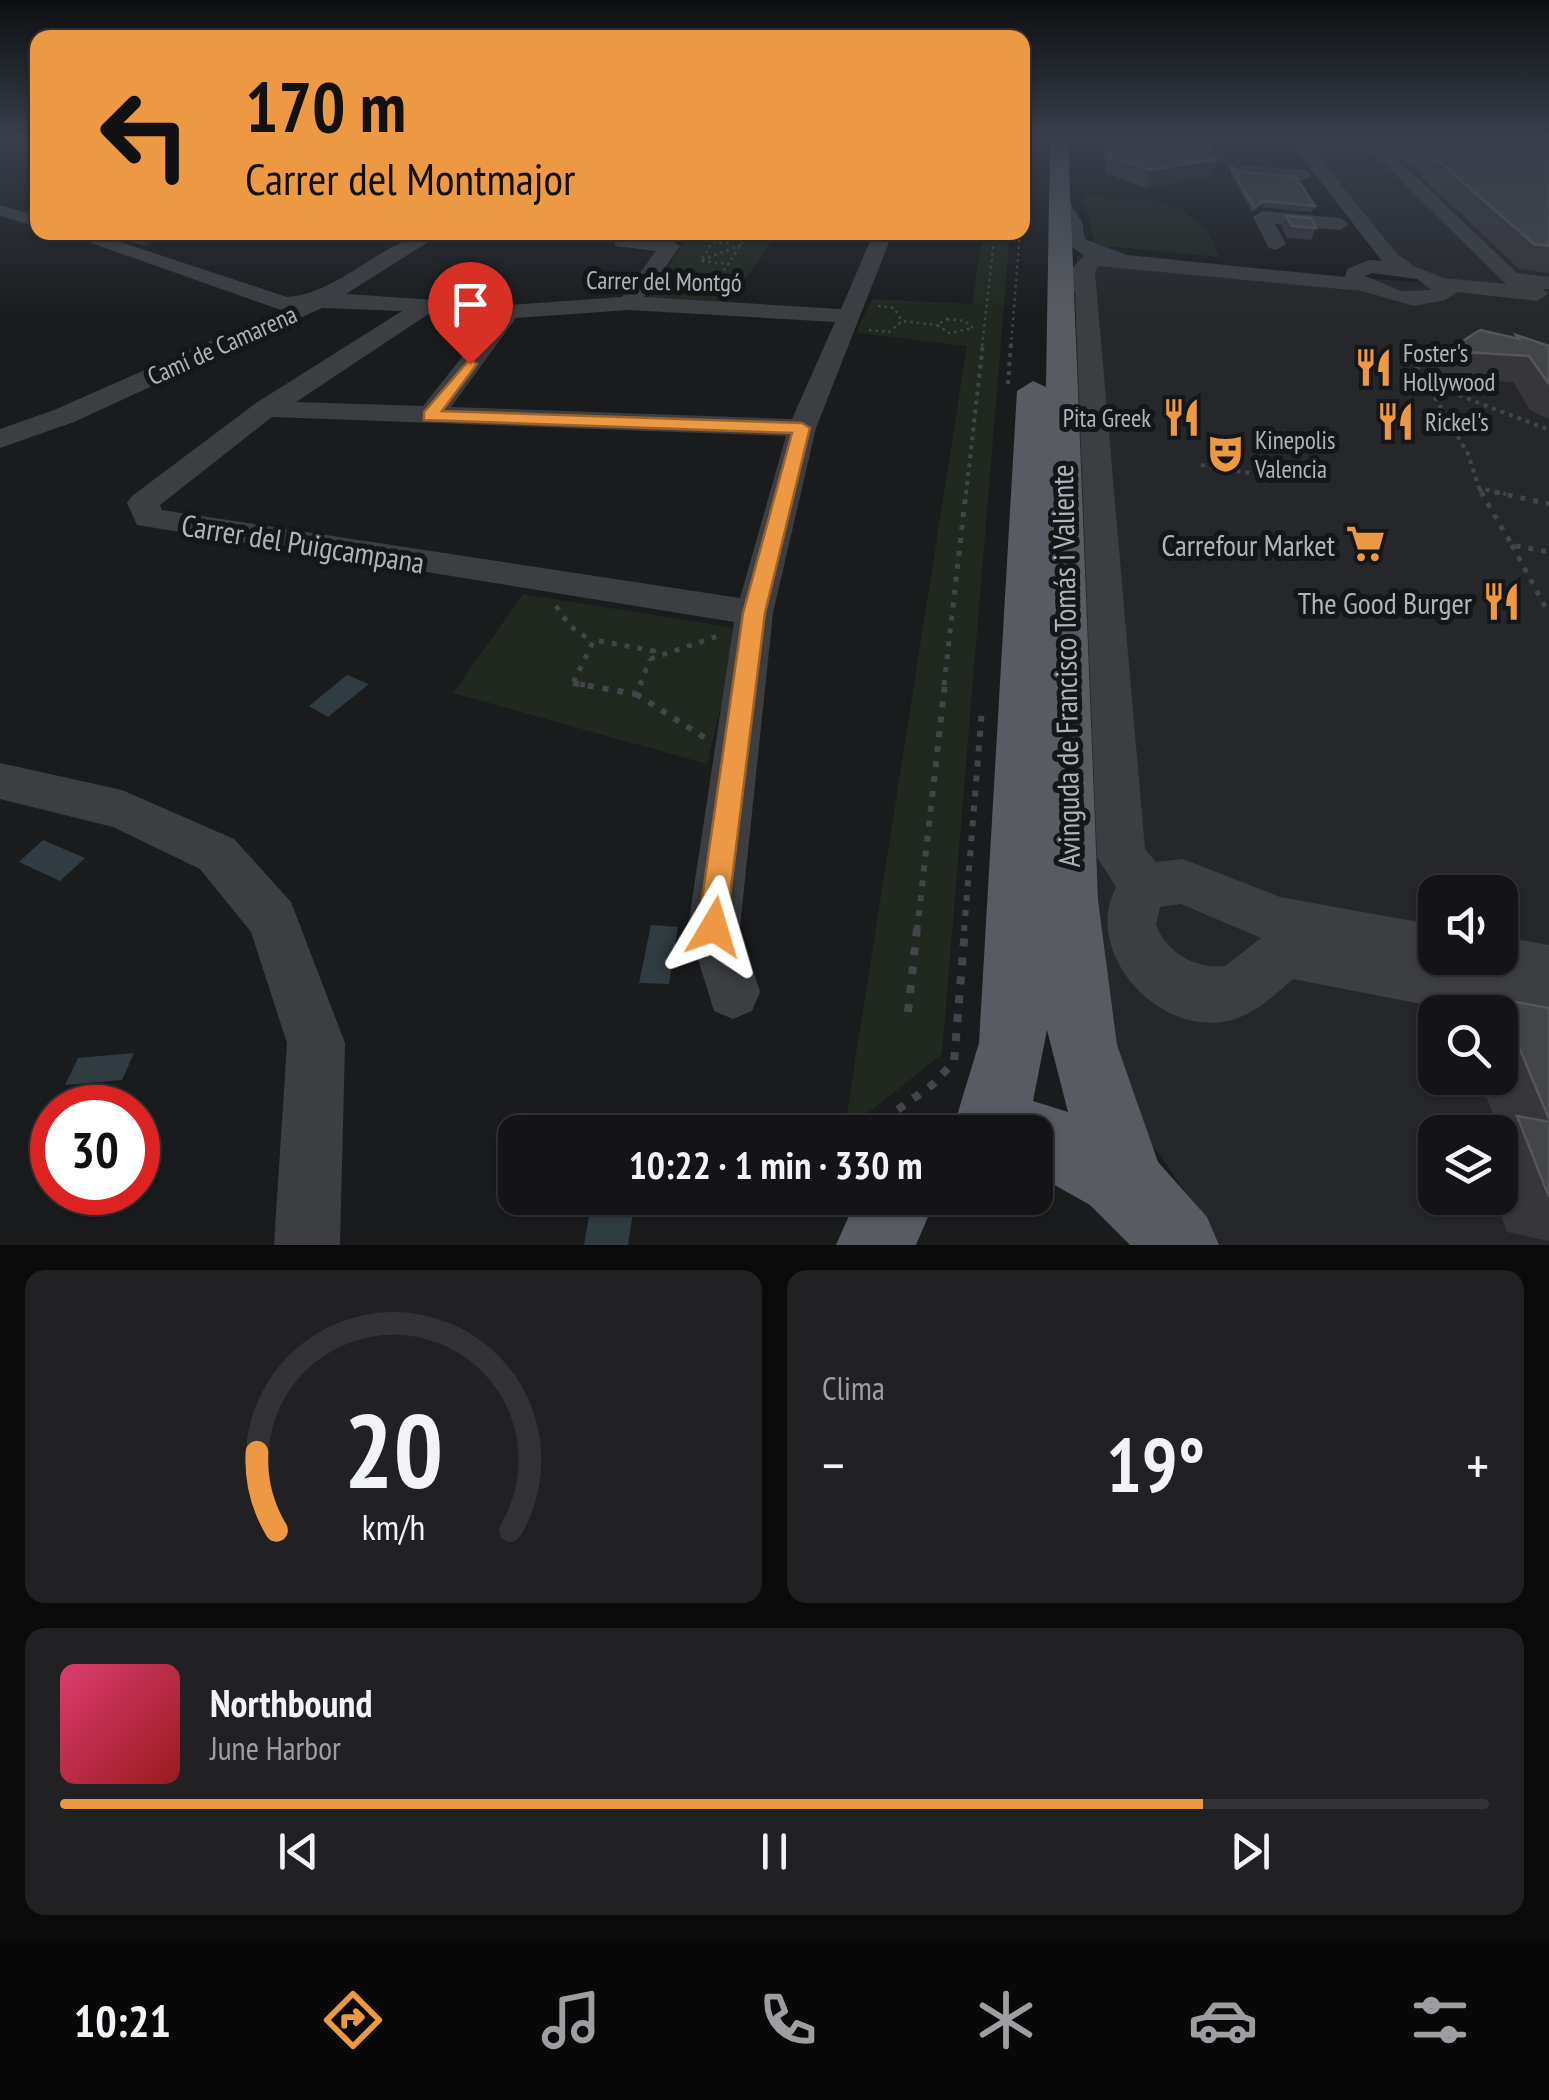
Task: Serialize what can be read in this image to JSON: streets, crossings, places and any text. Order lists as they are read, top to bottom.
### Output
{
  "streets": {
    "main road": ["Avinguda de Francisco Tomás i Valiente"],
    "street": ["Carrer del Montgó", "Camí de Camarena", "Carrer del Puigcampana"]
  },
  "crossings": [
    ["Carrer del Montgó", "Camí de Camarena"],
    ["Carrer del Montgó", "Carrer del Puigcampana"]
  ],
  "places": {
    "restaurant": [
      "Foster's Hollywood",
      "Pita Greek",
      "Rickel's",
      "The Good Burger"
    ],
    "theatre": ["Kinepolis Valencia"],
    "supermarket": ["Carrefour Market"]
  },
  "page": {
    "turn": ["170 m", "Carrer del Montmajor"],
    "limit": "30",
    "trip": "10:22 · 1 min · 330 m",
    "tile": "Clima",
    "heat": ["−", "19°", "+"],
    "song": ["Northbound", "June Harbor"],
    "tabs": "10:21",
    "gauge": ["20", "km/h"]
  }
}
